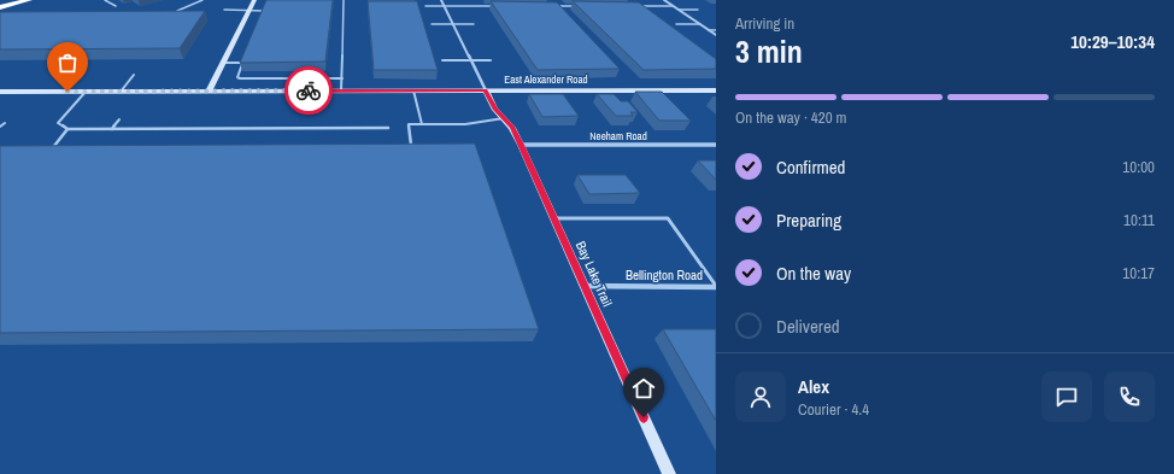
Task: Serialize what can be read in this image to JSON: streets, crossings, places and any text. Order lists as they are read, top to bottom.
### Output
{
  "streets": {
    "street": [
      "East Alexander Road",
      "Neeham Road",
      "Bay Lake Trail",
      "Bellington Road"
    ]
  },
  "crossings": [
    ["East Alexander Road", "Bay Lake Trail"],
    ["Neeham Road", "Bay Lake Trail"],
    ["Bay Lake Trail", "Bellington Road"]
  ],
  "page": {
    "heading": ["3 min", "Arriving in", "10:29–10:34"],
    "panel": ["Alex", "Courier · 4.4"],
    "bar": "On the way · 420 m",
    "list": [
      ["Confirmed", "10:00"],
      ["Preparing", "10:11"],
      ["On the way", "10:17"],
      "Delivered"
    ]
  }
}
